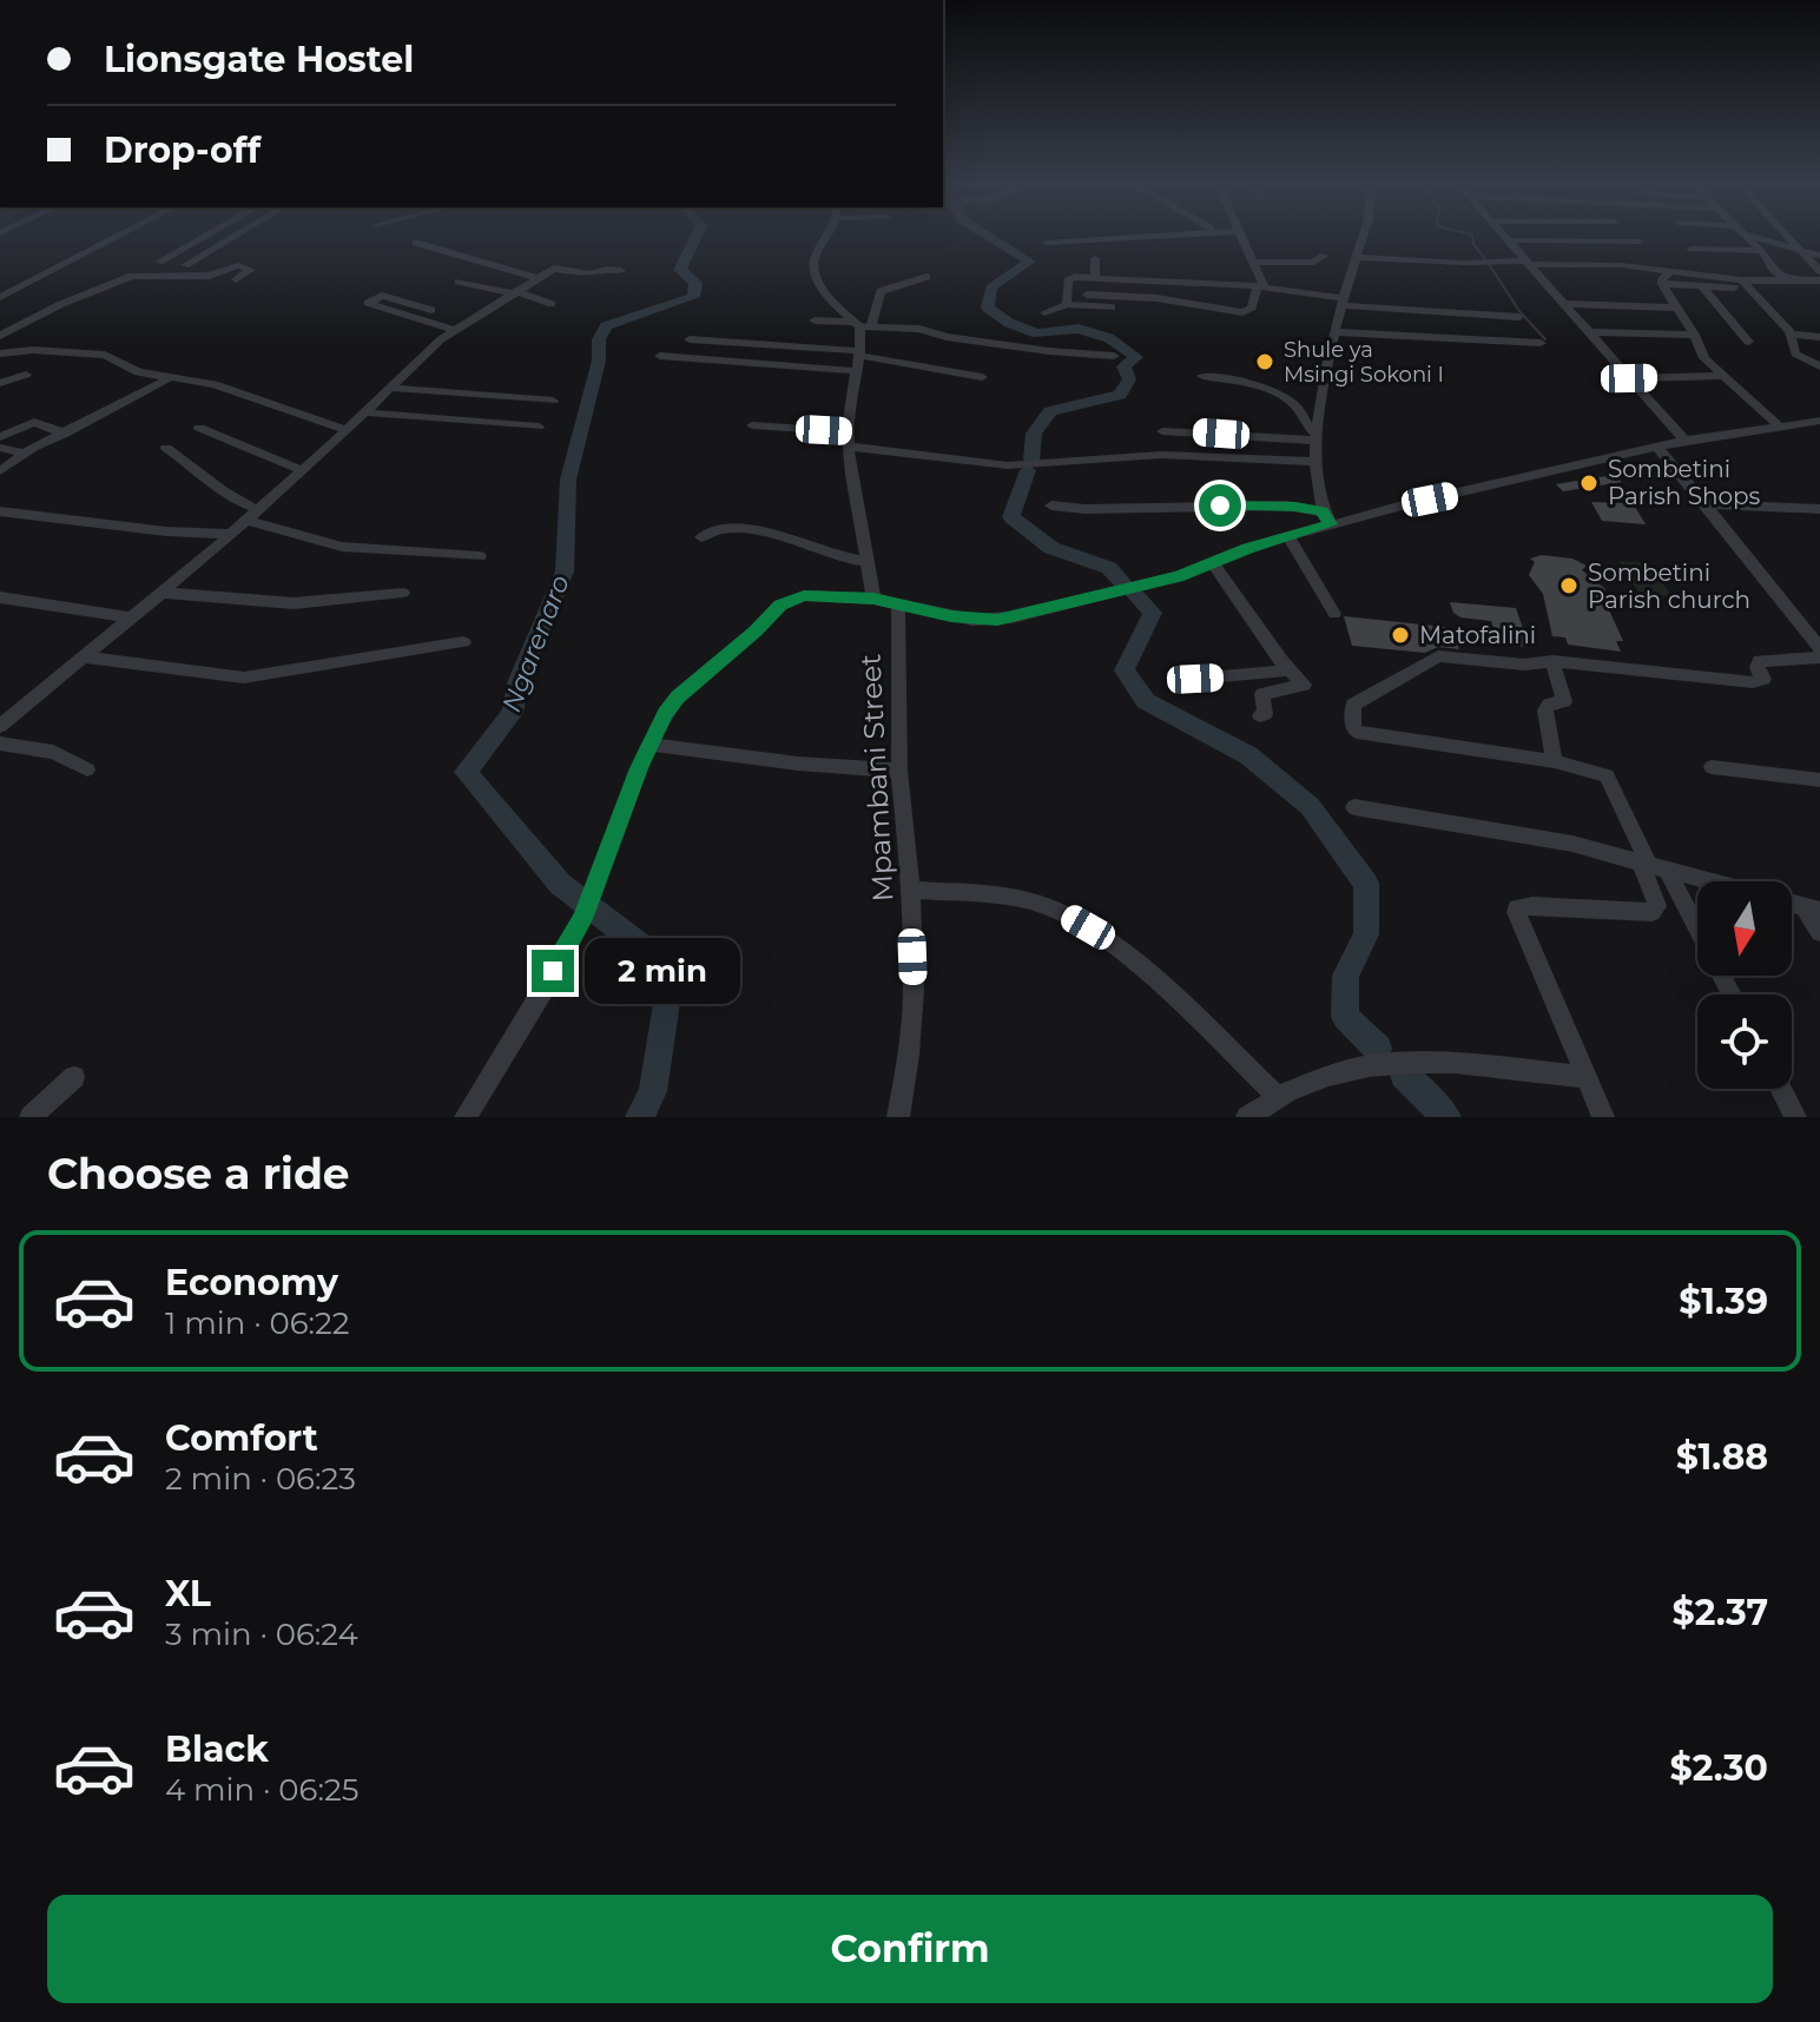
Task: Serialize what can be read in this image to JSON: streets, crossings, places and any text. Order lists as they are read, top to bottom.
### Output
{
  "streets": {
    "street": ["Mpambani Street"]
  },
  "water": ["Ngarenaro"],
  "places": [
    "Shule ya Msingi Sokoni I",
    "Sombetini Parish Shops",
    "Sombetini Parish church",
    "Matofalini"
  ],
  "north": "bottom",
  "page": {
    "banner": ["Lionsgate Hostel", "Drop-off"],
    "bubble": "2 min",
    "heading": "Choose a ride",
    "list": [
      {
        "name": "Economy",
        "note": "1 min · 06:22",
        "value": "$1.39"
      },
      {
        "name": "Comfort",
        "note": "2 min · 06:23",
        "value": "$1.88"
      },
      {
        "name": "XL",
        "note": "3 min · 06:24",
        "value": "$2.37"
      },
      {
        "name": "Black",
        "note": "4 min · 06:25",
        "value": "$2.30"
      }
    ],
    "buttons": "Confirm"
  }
}
